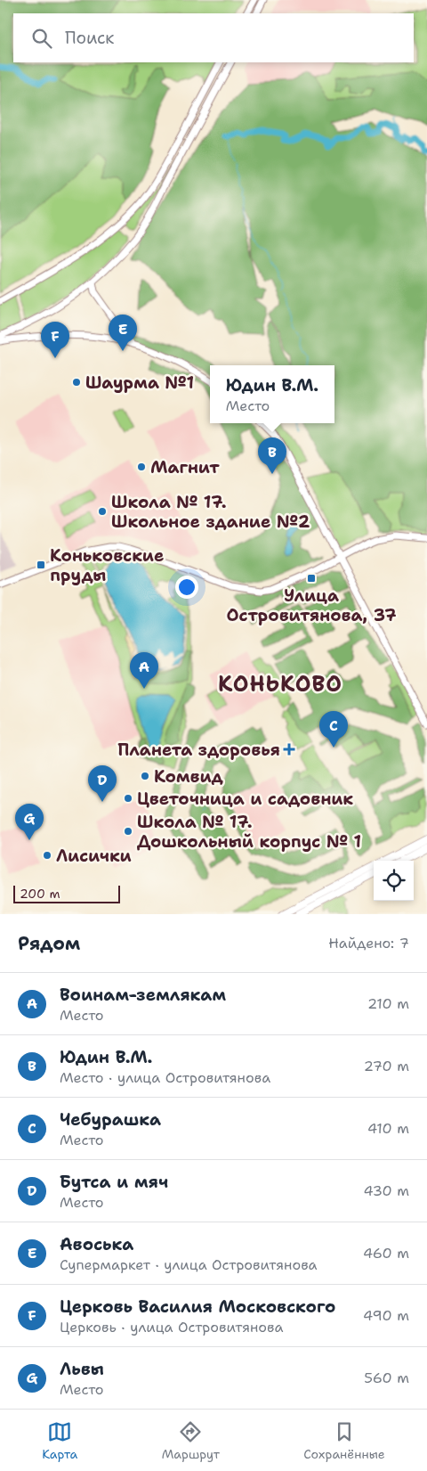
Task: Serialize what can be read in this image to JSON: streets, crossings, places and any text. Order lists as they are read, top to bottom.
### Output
{
  "districts": ["КОНЬКОВО"],
  "places": {
    "other": [
      "Шаурма №1",
      "Магнит",
      "Школа № 17. Школьное здание №2",
      "Комвид",
      "Цветочница и садовник",
      "Школа № 17. Дошкольный корпус № 1",
      "Лисички"
    ],
    "transit": ["Коньковские пруды", "Улица Островитянова, 37"],
    "health": ["Планета здоровья"]
  },
  "scale_bar": "200 m",
  "page": {
    "search": "Поиск",
    "pins": [
      "E",
      "F",
      "B",
      "A",
      "C",
      "D",
      "G"
    ],
    "popup": ["Юдин В.М.", "Место"],
    "scale": "200 m",
    "heading": ["Рядом", "Найдено: 7"],
    "list": [
      {
        "mark": "A",
        "name": "Воинам-землякам",
        "note": "Место",
        "value": "210 m"
      },
      {
        "mark": "B",
        "name": "Юдин В.М.",
        "note": "Место · улица Островитянова",
        "value": "270 m"
      },
      {
        "mark": "C",
        "name": "Чебурашка",
        "note": "Место",
        "value": "410 m"
      },
      {
        "mark": "D",
        "name": "Бутса и мяч",
        "note": "Место",
        "value": "430 m"
      },
      {
        "mark": "E",
        "name": "Авоська",
        "note": "Супермаркет · улица Островитянова",
        "value": "460 m"
      },
      {
        "mark": "F",
        "name": "Церковь Василия Московского",
        "note": "Церковь · улица Островитянова",
        "value": "490 m"
      },
      {
        "mark": "G",
        "name": "Львы",
        "note": "Место",
        "value": "560 m"
      }
    ],
    "nav": ["Карта", "Маршрут", "Сохранённые"]
  }
}
